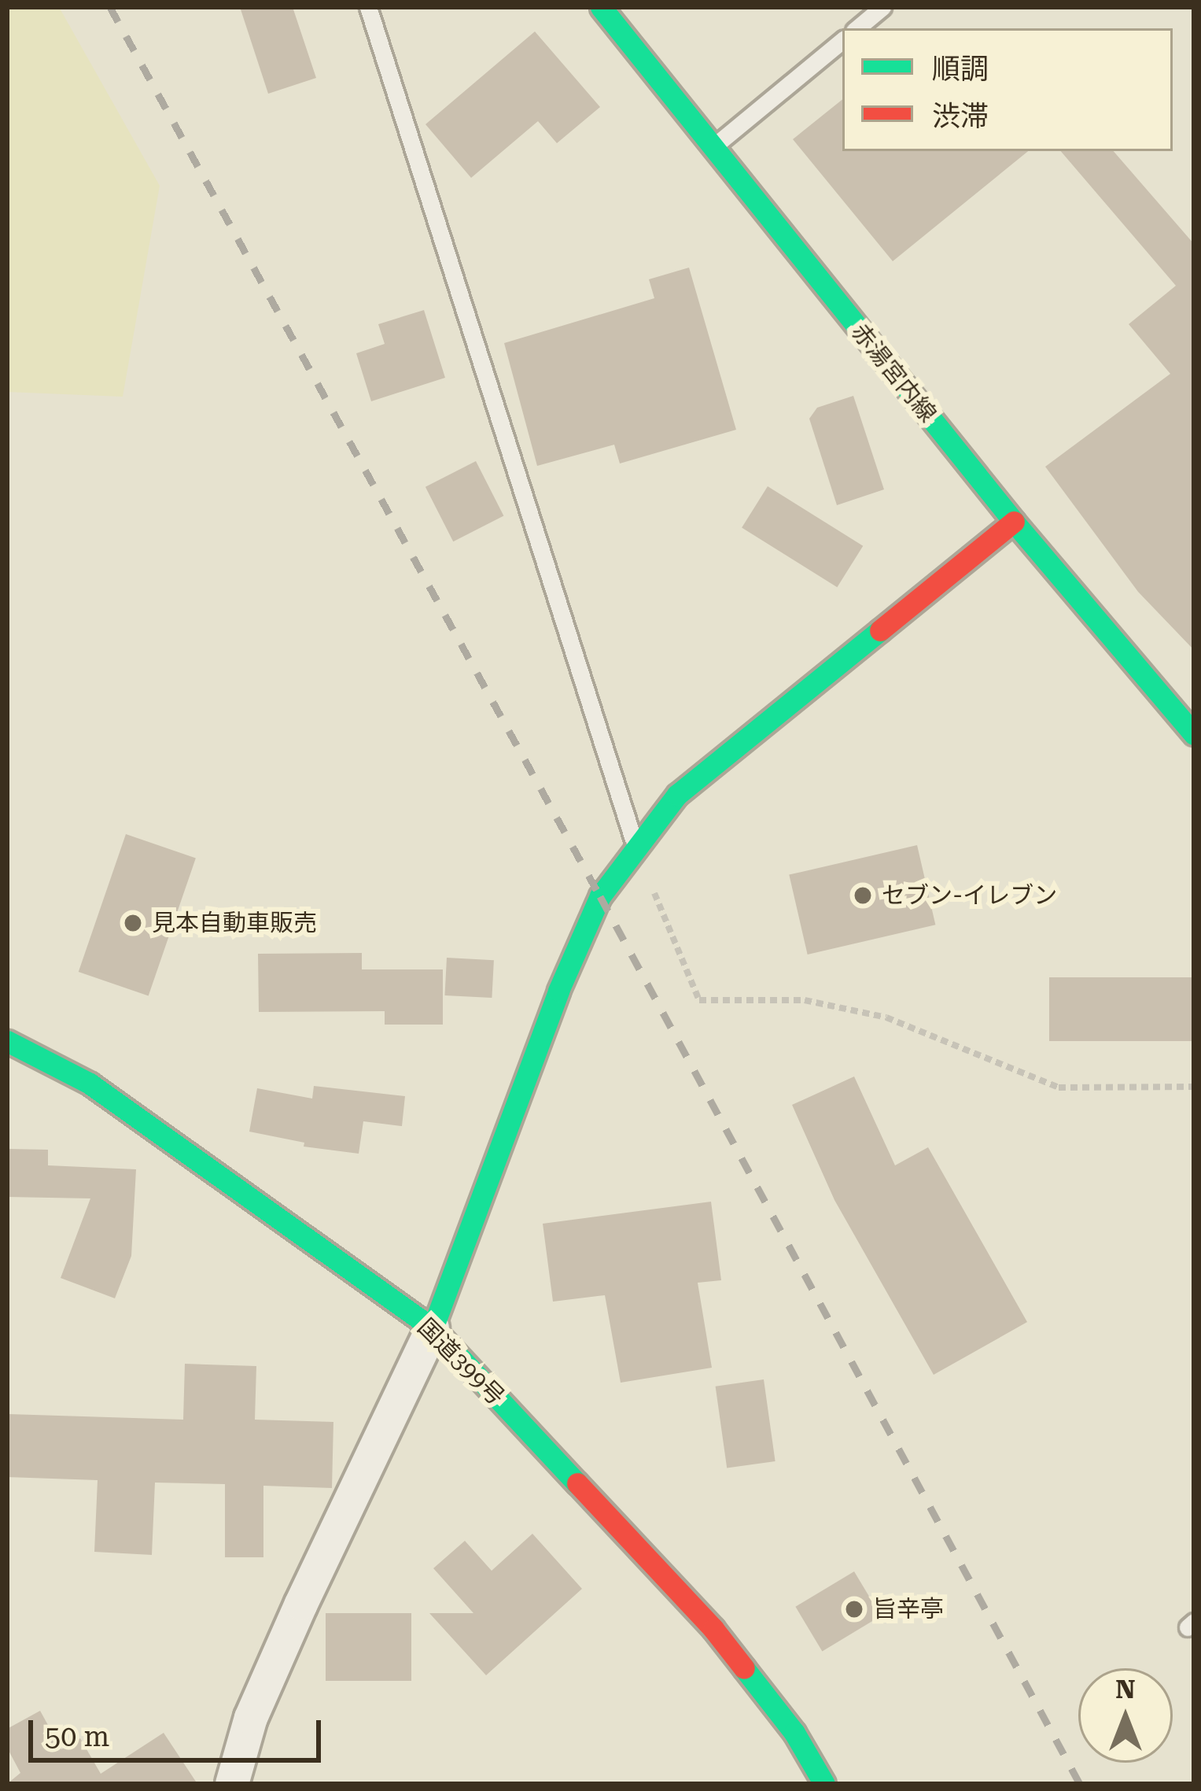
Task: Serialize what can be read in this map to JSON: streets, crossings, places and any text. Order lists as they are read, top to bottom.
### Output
{
  "streets": {
    "main road": ["赤湯宮内線", "国道399号"]
  },
  "places": ["セブン-イレブン", "見本自動車販売", "旨辛亭"],
  "legend": ["順調", "渋滞"],
  "scale_bar": "50 m",
  "north": "top"
}
